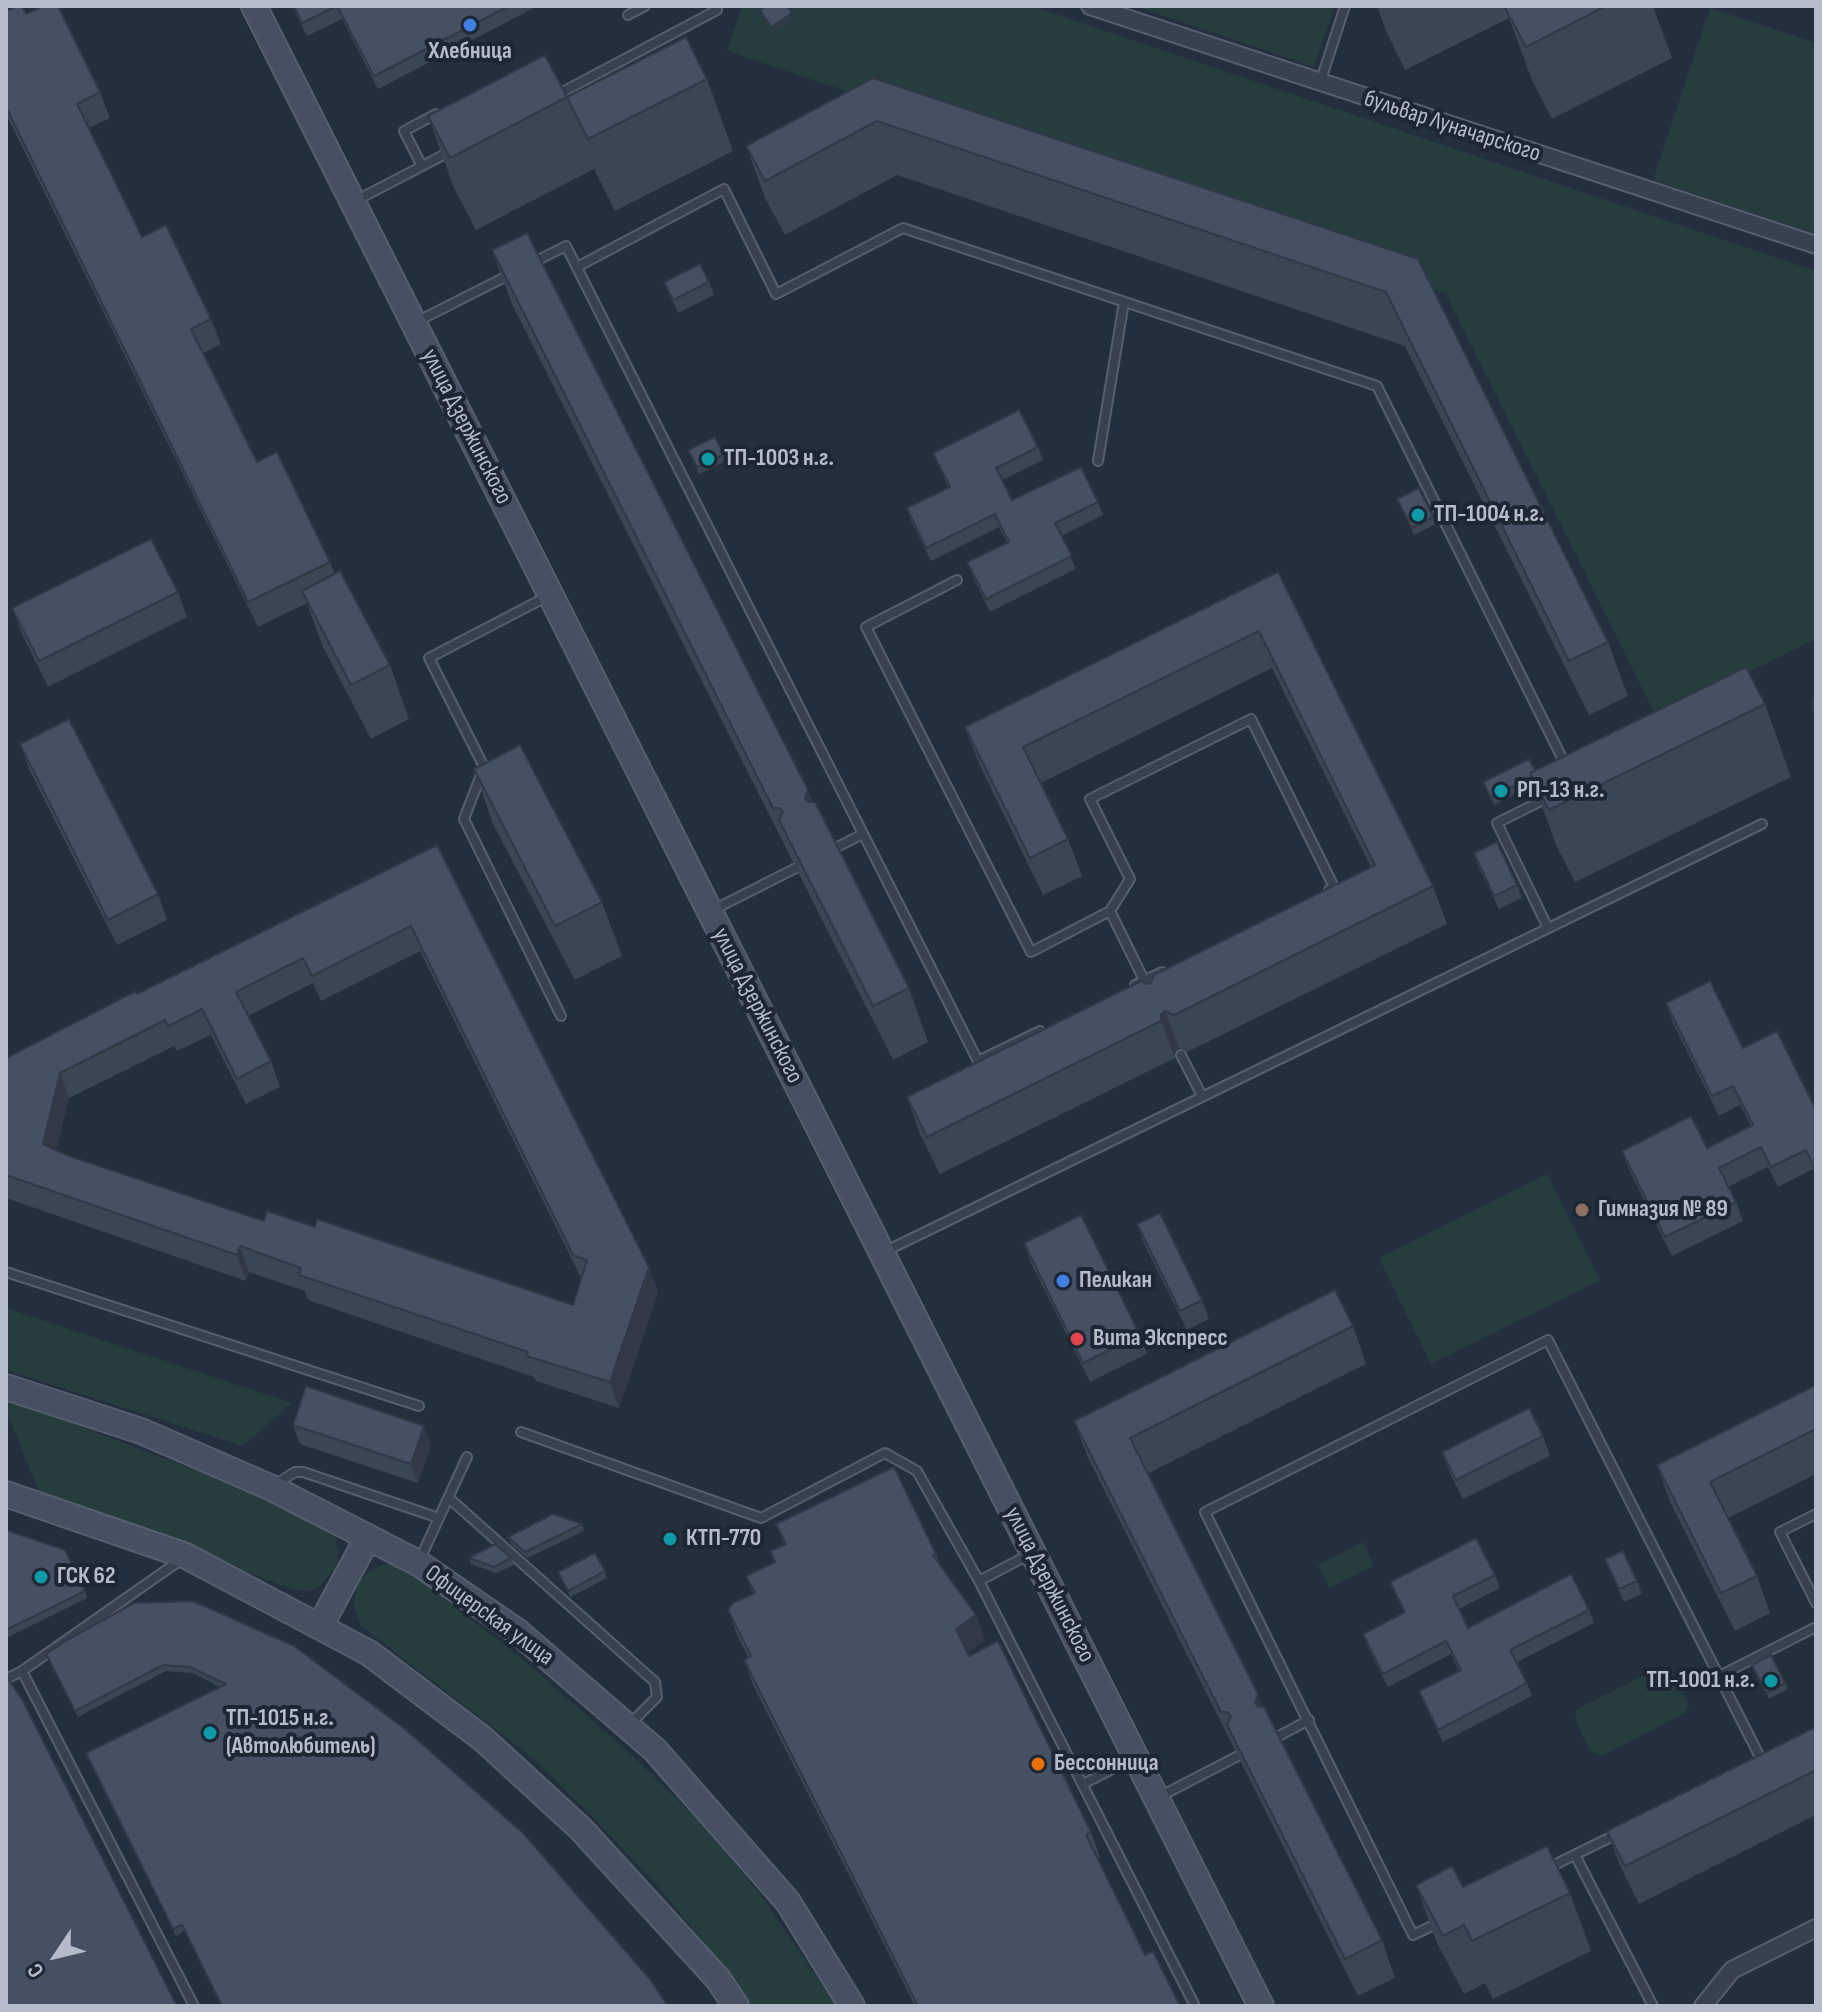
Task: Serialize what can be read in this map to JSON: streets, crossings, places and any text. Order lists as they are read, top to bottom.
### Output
{
  "streets": {
    "main road": ["улица Дзержинского", "Офицерская улица"],
    "street": ["бульвар Луначарского"]
  },
  "places": [
    "Хлебница",
    "ТП-1003 н.г.",
    "ТП-1004 н.г.",
    "РП-13 н.г.",
    "Гимназия № 89",
    "Пеликан",
    "Вита Экспресс",
    "КТП-770",
    "ГСК 62",
    "ТП-1001 н.г.",
    "ТП-1015 н.г. (Автолюбитель)",
    "Бессонница"
  ],
  "north": "bottom left"
}
